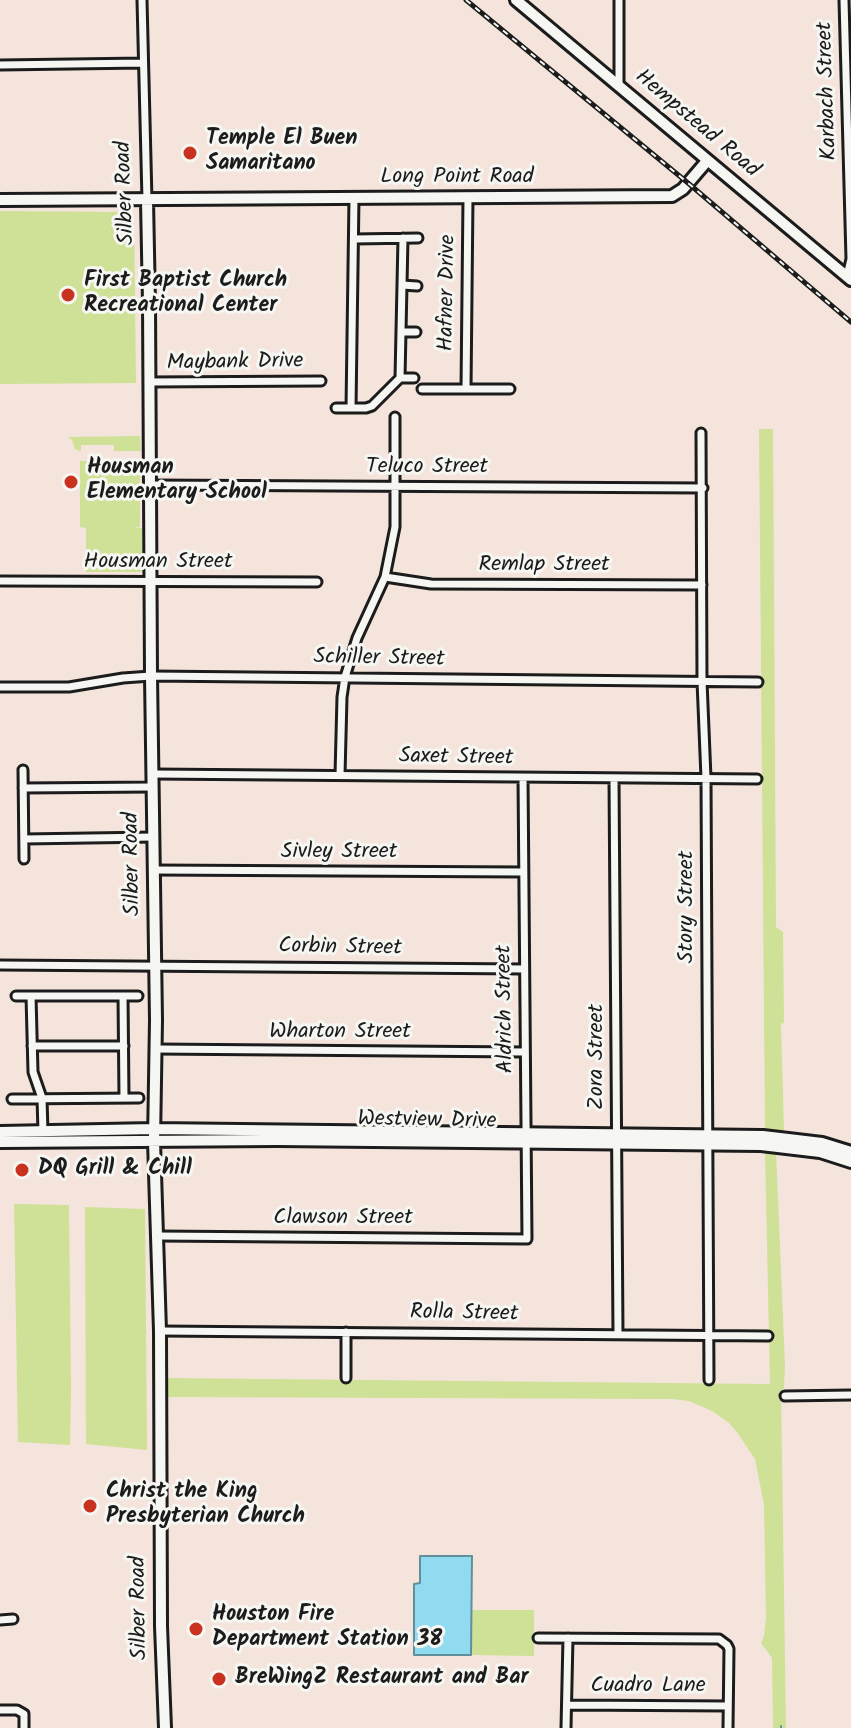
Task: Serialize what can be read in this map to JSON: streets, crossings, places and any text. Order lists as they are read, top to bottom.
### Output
{
  "streets": {
    "main road": [
      "Hempstead Road",
      "Long Point Road",
      "Silber Road",
      "Westview Drive"
    ],
    "street": [
      "Karbach Street",
      "Hafner Drive",
      "Maybank Drive",
      "Teluco Street",
      "Housman Street",
      "Remlap Street",
      "Schiller Street",
      "Saxet Street",
      "Sivley Street",
      "Story Street",
      "Corbin Street",
      "Aldrich Street",
      "Wharton Street",
      "Zora Street",
      "Clawson Street",
      "Rolla Street",
      "Cuadro Lane"
    ]
  },
  "crossings": [
    ["Karbach Street", "Hempstead Road"],
    ["Hempstead Road", "Long Point Road"],
    ["Long Point Road", "Silber Road"],
    ["Long Point Road", "Hafner Drive"],
    ["Silber Road", "Maybank Drive"],
    ["Silber Road", "Teluco Street"],
    ["Silber Road", "Housman Street"],
    ["Silber Road", "Schiller Street"],
    ["Silber Road", "Saxet Street"],
    ["Silber Road", "Sivley Street"],
    ["Silber Road", "Corbin Street"],
    ["Silber Road", "Wharton Street"],
    ["Silber Road", "Westview Drive"],
    ["Silber Road", "Clawson Street"],
    ["Silber Road", "Rolla Street"],
    ["Teluco Street", "Story Street"],
    ["Remlap Street", "Story Street"],
    ["Schiller Street", "Story Street"],
    ["Saxet Street", "Story Street"],
    ["Saxet Street", "Aldrich Street"],
    ["Saxet Street", "Zora Street"],
    ["Sivley Street", "Aldrich Street"],
    ["Story Street", "Westview Drive"],
    ["Story Street", "Rolla Street"],
    ["Corbin Street", "Aldrich Street"],
    ["Aldrich Street", "Wharton Street"],
    ["Aldrich Street", "Westview Drive"],
    ["Aldrich Street", "Clawson Street"],
    ["Zora Street", "Westview Drive"],
    ["Zora Street", "Rolla Street"]
  ],
  "places": [
    "Temple El Buen Samaritano",
    "First Baptist Church Recreational Center",
    "Housman Elementary School",
    "DQ Grill & Chill",
    "Christ the King Presbyterian Church",
    "Houston Fire Department Station 38",
    "BreWingZ Restaurant and Bar"
  ]
}
